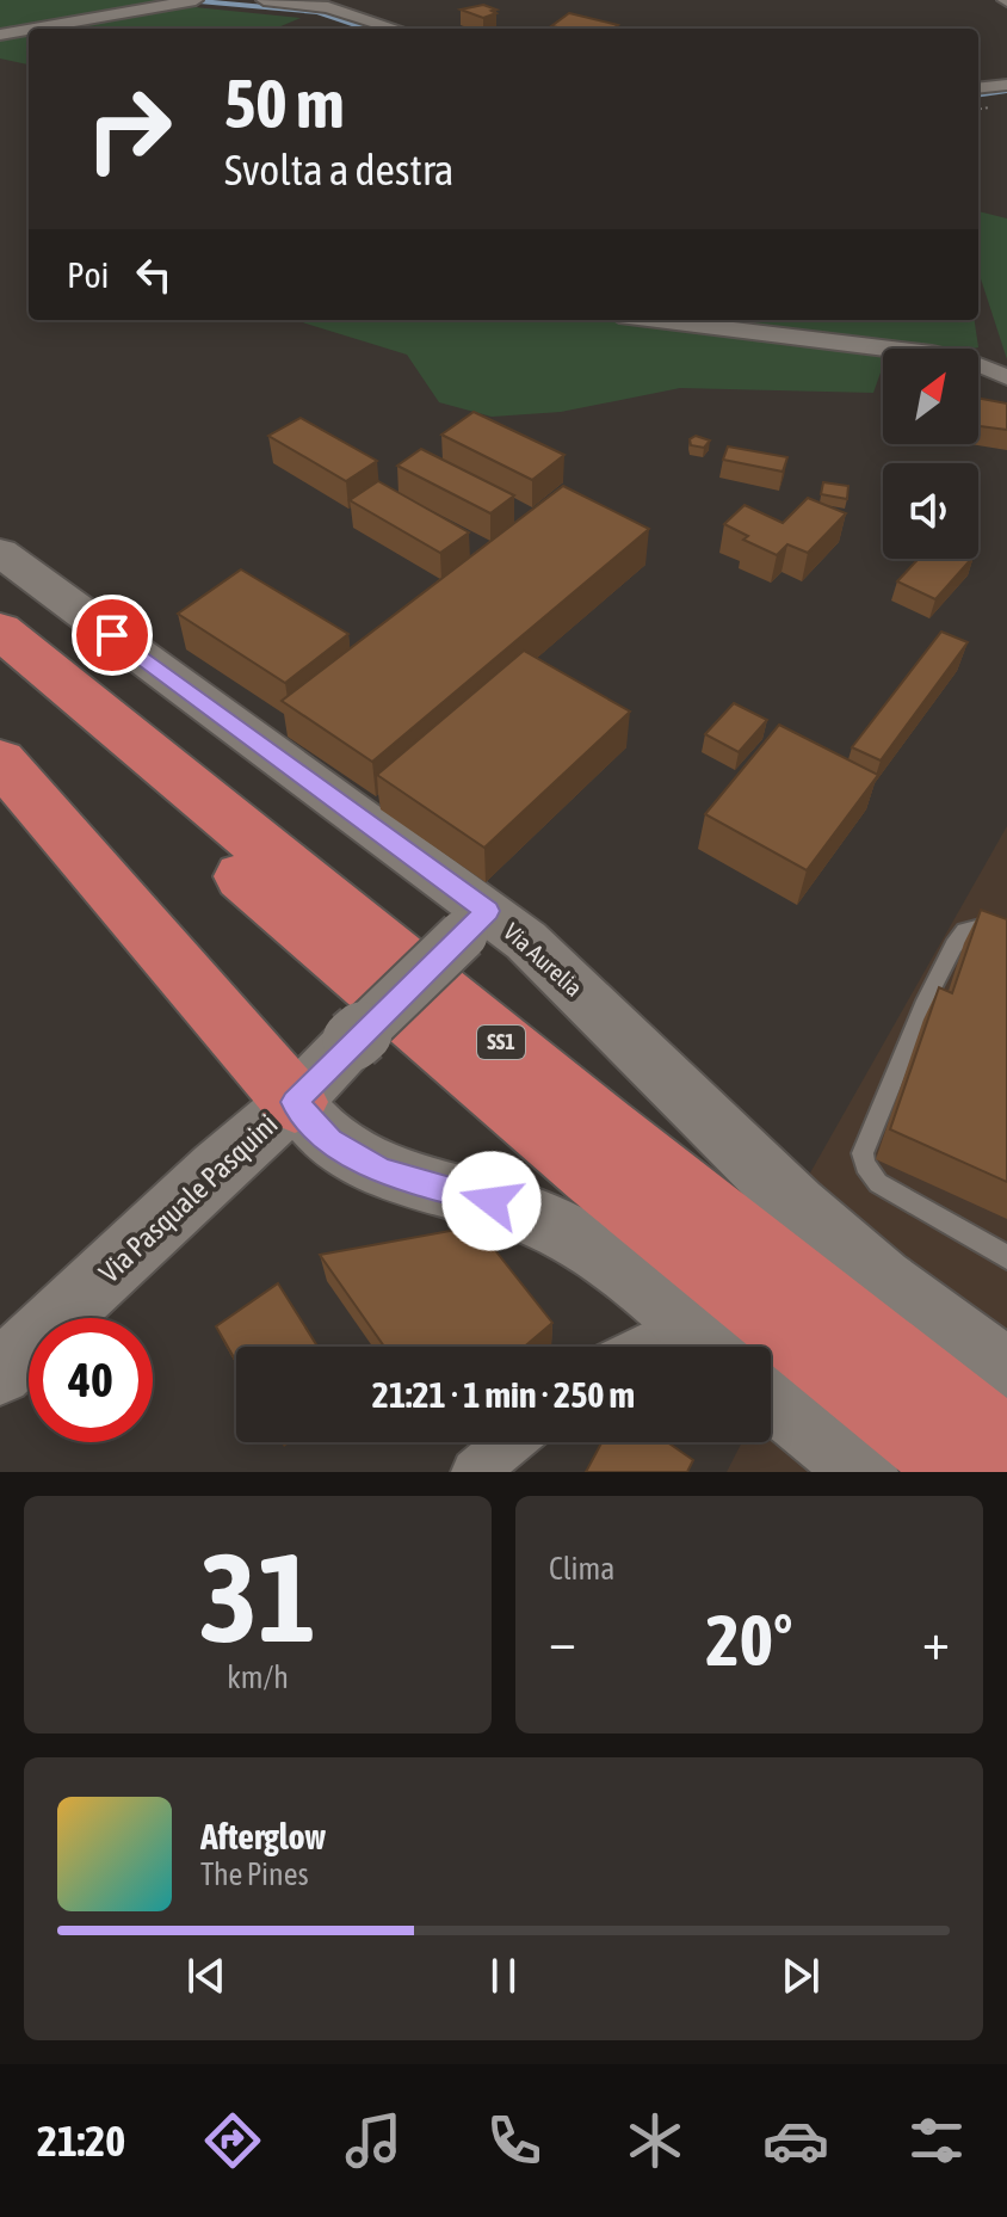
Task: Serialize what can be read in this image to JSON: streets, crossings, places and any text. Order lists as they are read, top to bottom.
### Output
{
  "streets": {
    "highway": ["SS1"],
    "street": ["Via Aurelia", "Via Pasquale Pasquini"]
  },
  "crossings": [
    ["Via Aurelia", "Via Pasquale Pasquini"]
  ],
  "north": "top right",
  "page": {
    "turn": ["50 m", "Svolta a destra"],
    "then": "Poi",
    "limit": "40",
    "trip": "21:21 · 1 min · 250 m",
    "tile": [
      ["31", "km/h"],
      "Clima"
    ],
    "heat": ["−", "20°", "+"],
    "song": ["Afterglow", "The Pines"],
    "tabs": "21:20"
  }
}
